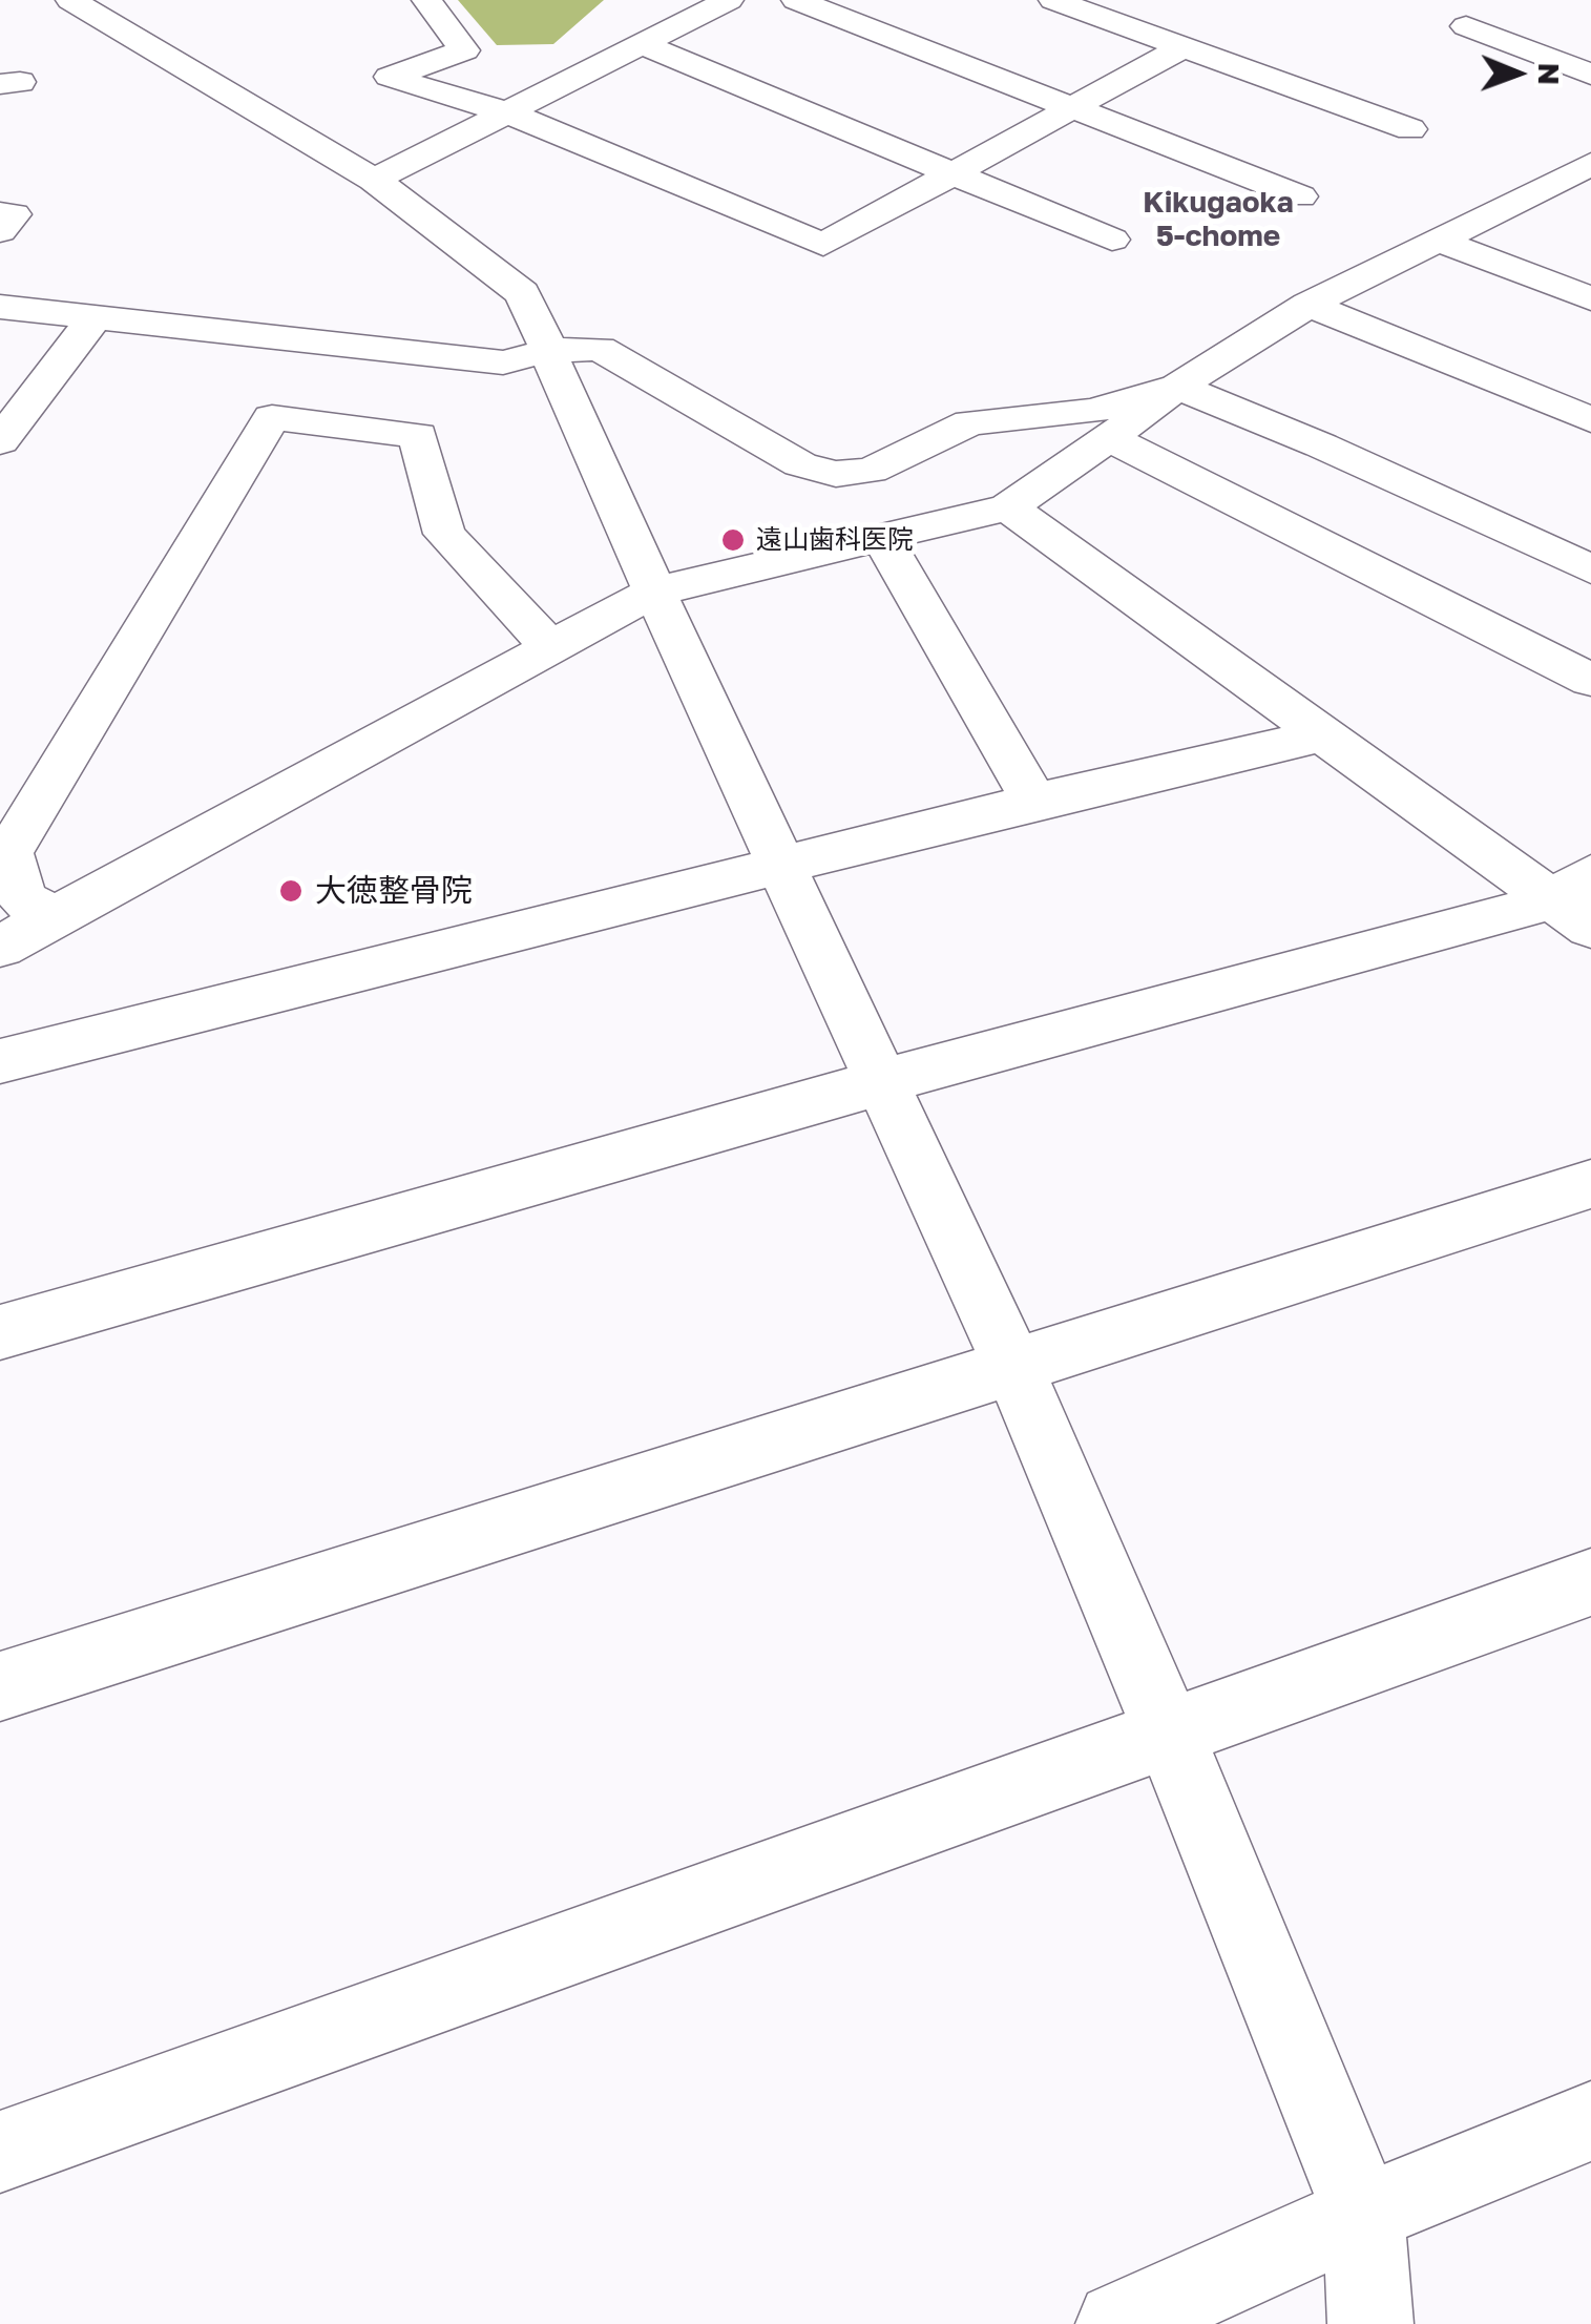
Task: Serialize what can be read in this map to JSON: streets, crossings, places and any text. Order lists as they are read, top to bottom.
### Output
{
  "districts": ["Kikugaoka 5-chome"],
  "places": ["遠山歯科医院", "大徳整骨院"],
  "north": "right"
}
